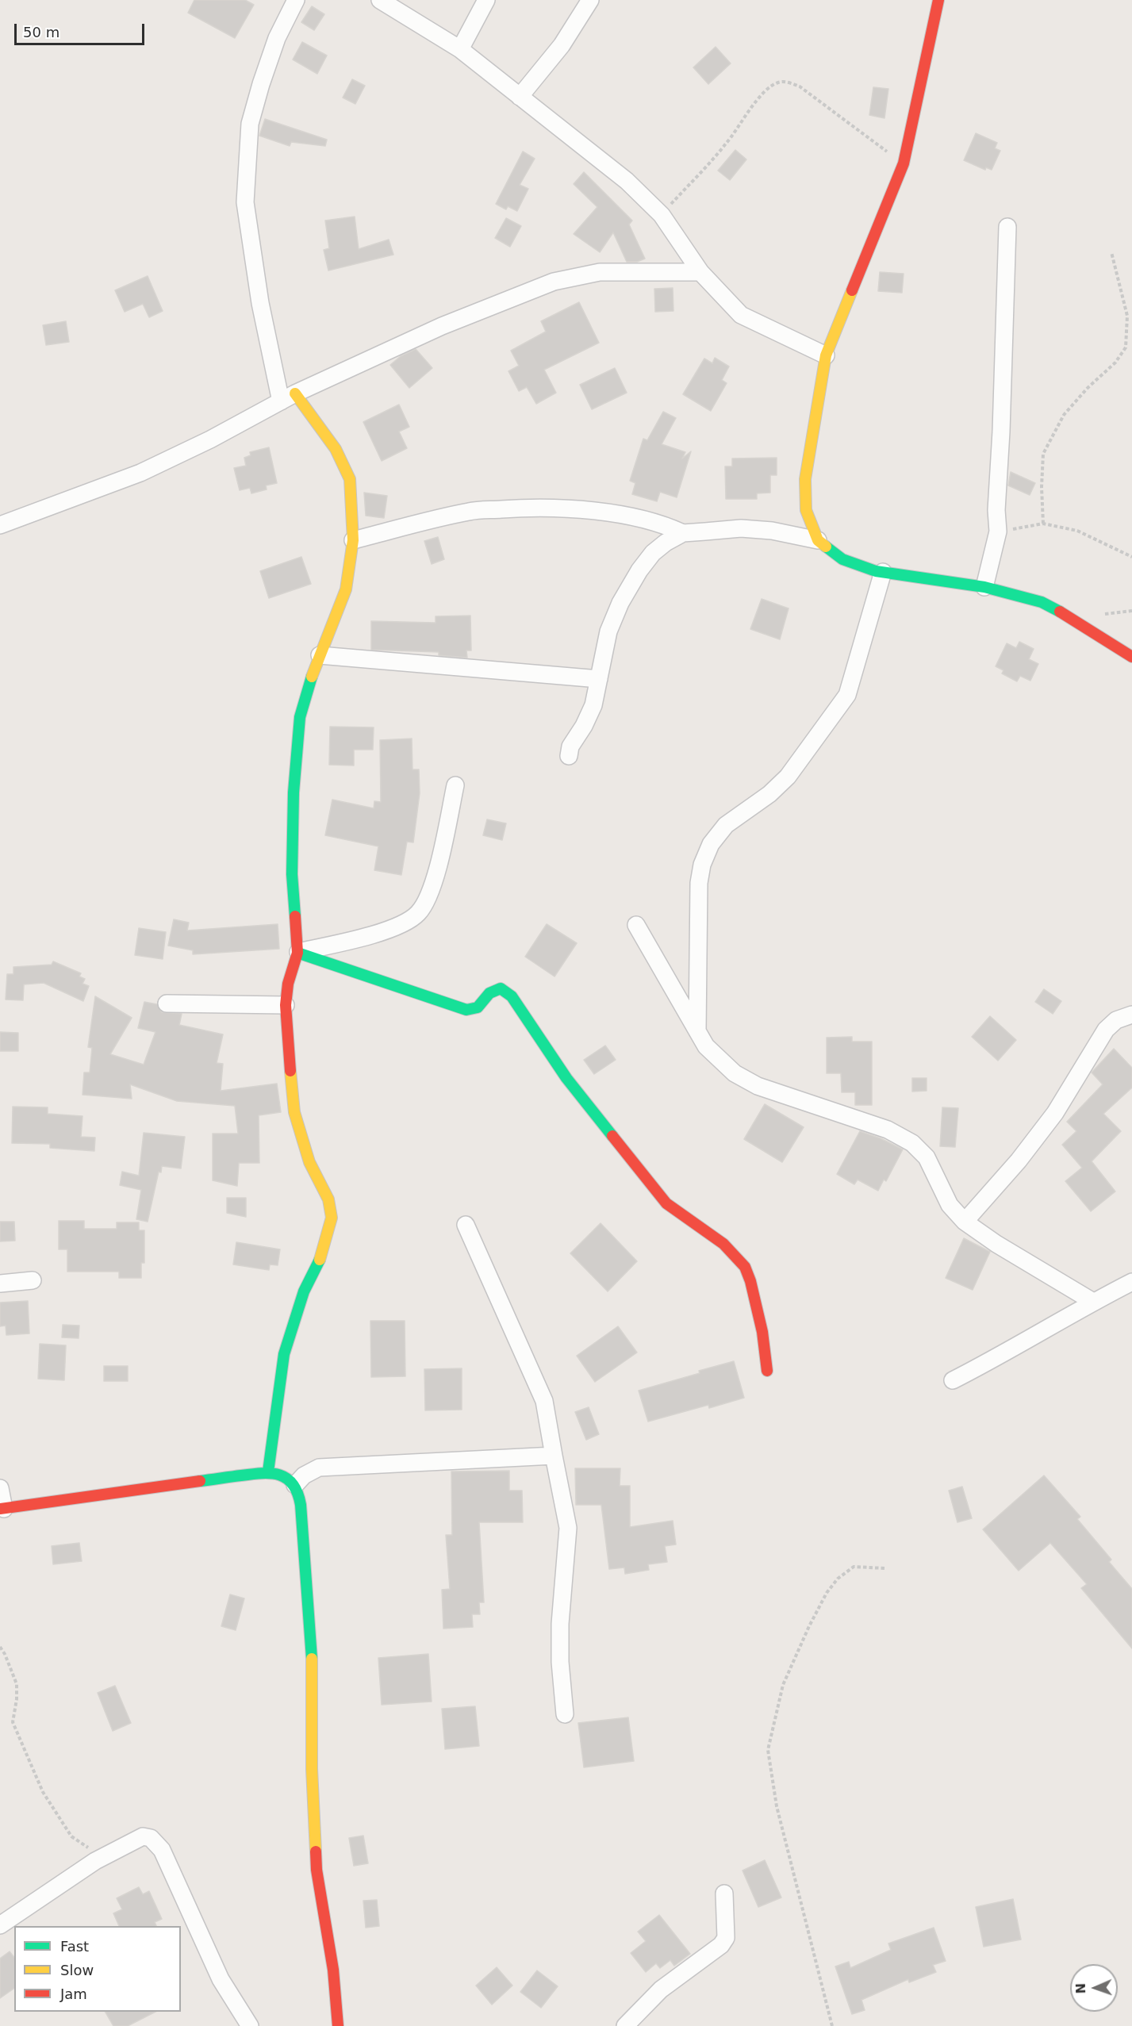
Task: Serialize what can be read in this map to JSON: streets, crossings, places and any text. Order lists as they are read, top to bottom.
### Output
{
  "legend": ["Fast", "Slow", "Jam"],
  "scale_bar": "50 m",
  "north": "left"
}
